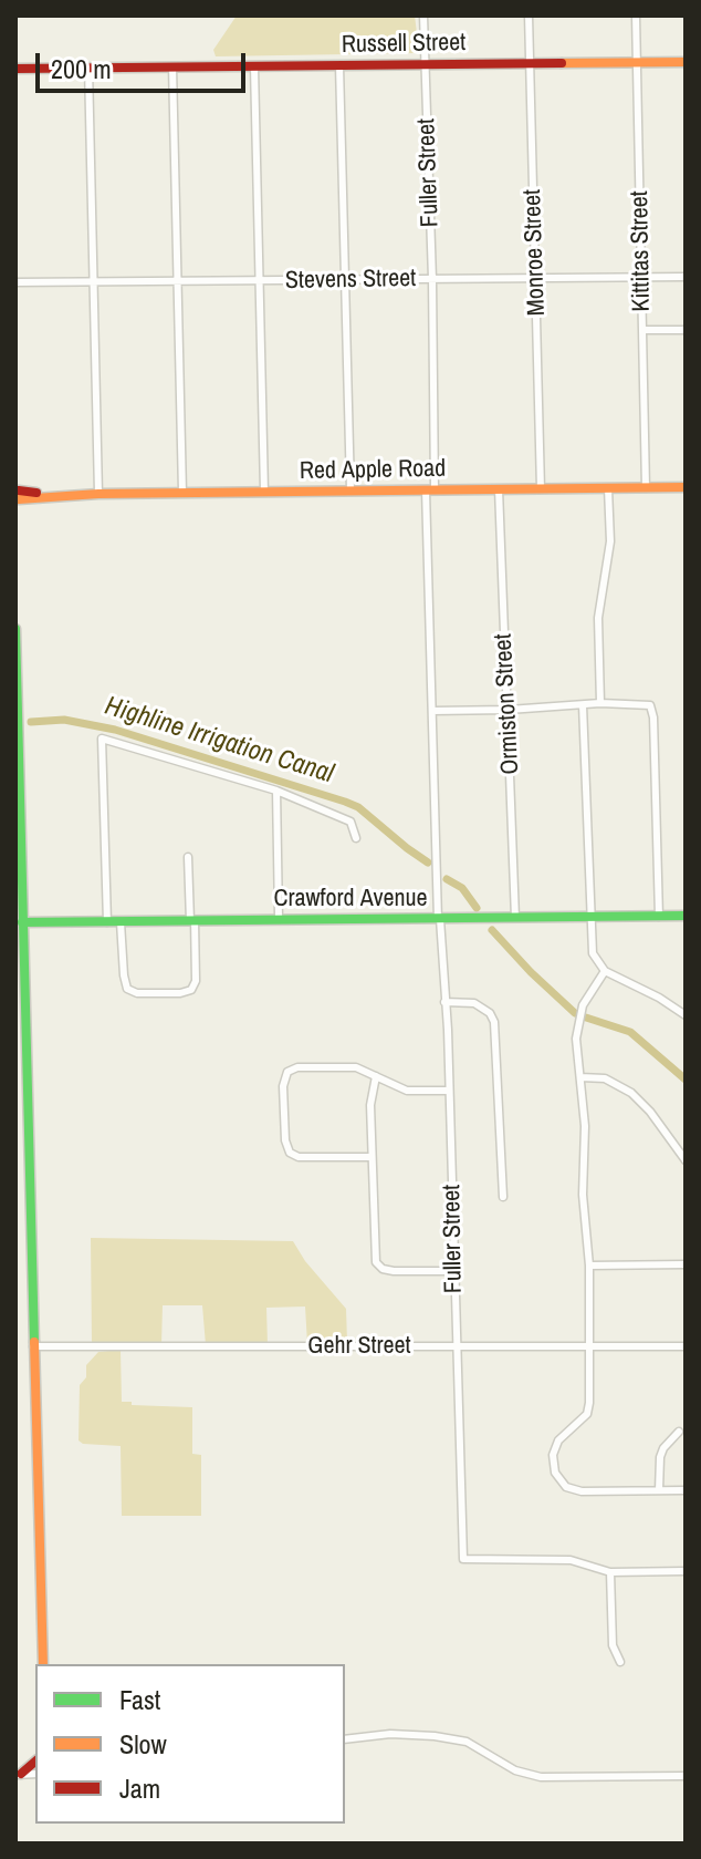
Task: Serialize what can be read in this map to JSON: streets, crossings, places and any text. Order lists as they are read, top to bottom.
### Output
{
  "streets": {
    "street": [
      "Russell Street",
      "Fuller Street",
      "Kittitas Street",
      "Monroe Street",
      "Stevens Street",
      "Red Apple Road",
      "Ormiston Street",
      "Crawford Avenue",
      "Gehr Street"
    ]
  },
  "crossings": [
    ["Russell Street", "Fuller Street"],
    ["Russell Street", "Kittitas Street"],
    ["Russell Street", "Monroe Street"],
    ["Fuller Street", "Stevens Street"],
    ["Fuller Street", "Red Apple Road"],
    ["Fuller Street", "Crawford Avenue"],
    ["Fuller Street", "Gehr Street"],
    ["Kittitas Street", "Stevens Street"],
    ["Kittitas Street", "Red Apple Road"],
    ["Monroe Street", "Stevens Street"],
    ["Monroe Street", "Red Apple Road"],
    ["Red Apple Road", "Ormiston Street"],
    ["Ormiston Street", "Crawford Avenue"]
  ],
  "water": ["Highline Irrigation Canal"],
  "legend": ["Fast", "Slow", "Jam"],
  "scale_bar": "200 m"
}
